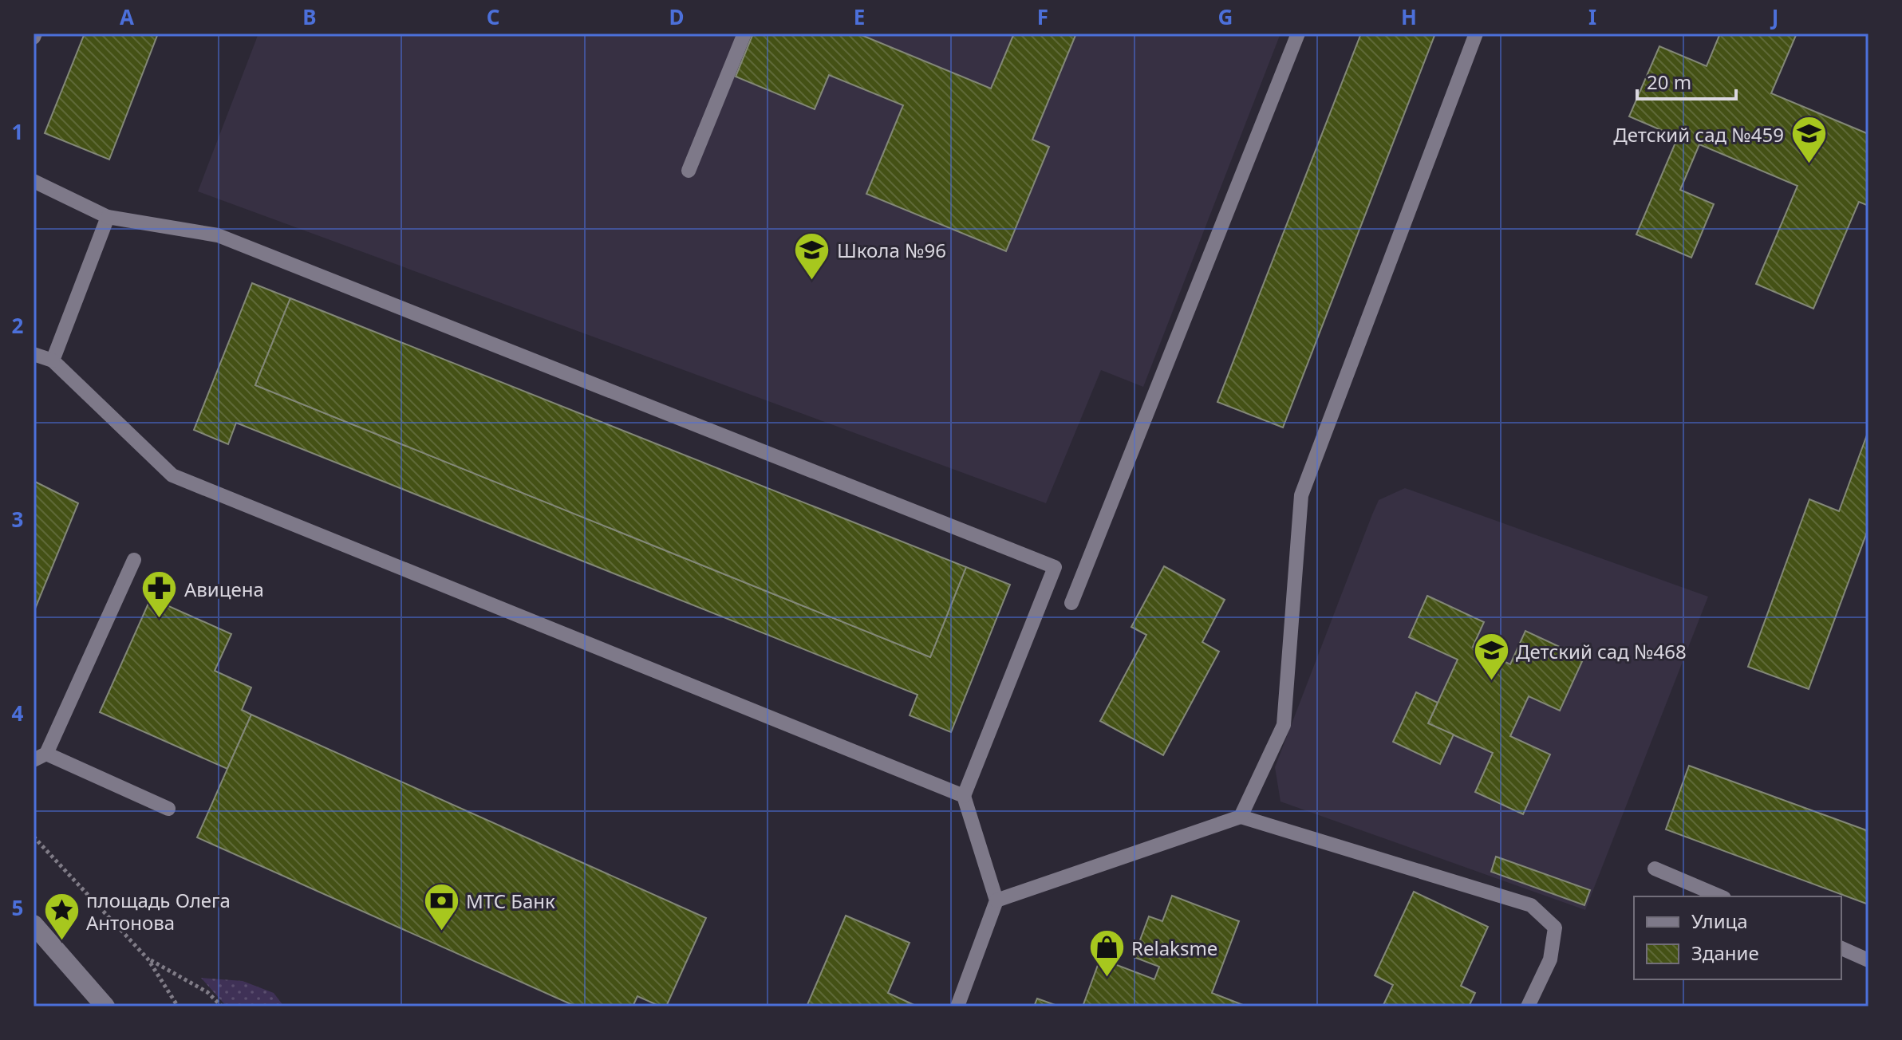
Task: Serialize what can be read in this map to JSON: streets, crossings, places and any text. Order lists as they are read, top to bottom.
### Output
{
  "places": {
    "school or university": ["Детский сад №459", "Школа №96", "Детский сад №468"],
    "pharmacy": ["Авицена"],
    "bank": ["МТС Банк"],
    "place": ["площадь Олега Антонова"],
    "shop": ["Relaksme"]
  },
  "legend": ["Улица", "Здание"],
  "scale_bar": "20 m",
  "grid": {
    "columns": [
      "A",
      "B",
      "C",
      "D",
      "E",
      "F",
      "G",
      "H",
      "I",
      "J"
    ],
    "rows": [
      "1",
      "2",
      "3",
      "4",
      "5"
    ]
  }
}
